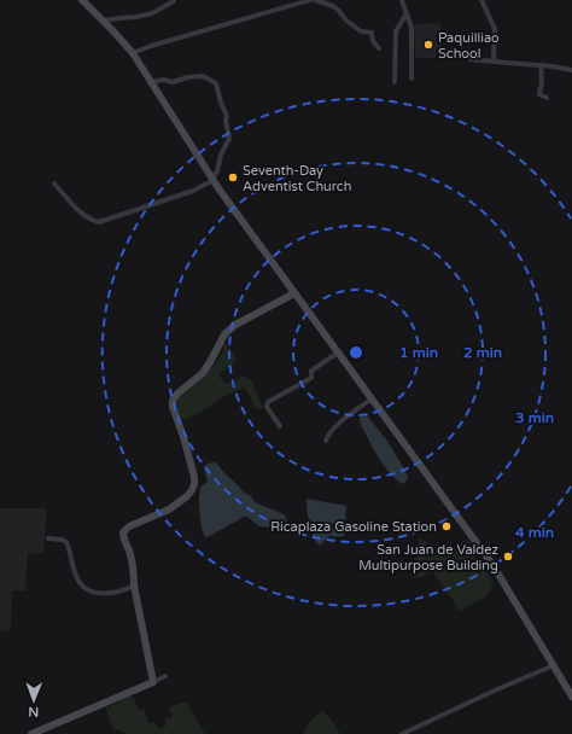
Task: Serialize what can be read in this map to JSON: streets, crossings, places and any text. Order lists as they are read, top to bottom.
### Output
{
  "places": [
    "Paquilliao School",
    "Seventh-Day Adventist Church",
    "Ricaplaza Gasoline Station",
    "San Juan de Valdez Multipurpose Building"
  ],
  "north": "bottom",
  "rings": [
    "1 min",
    "2 min",
    "3 min",
    "4 min"
  ]
}
